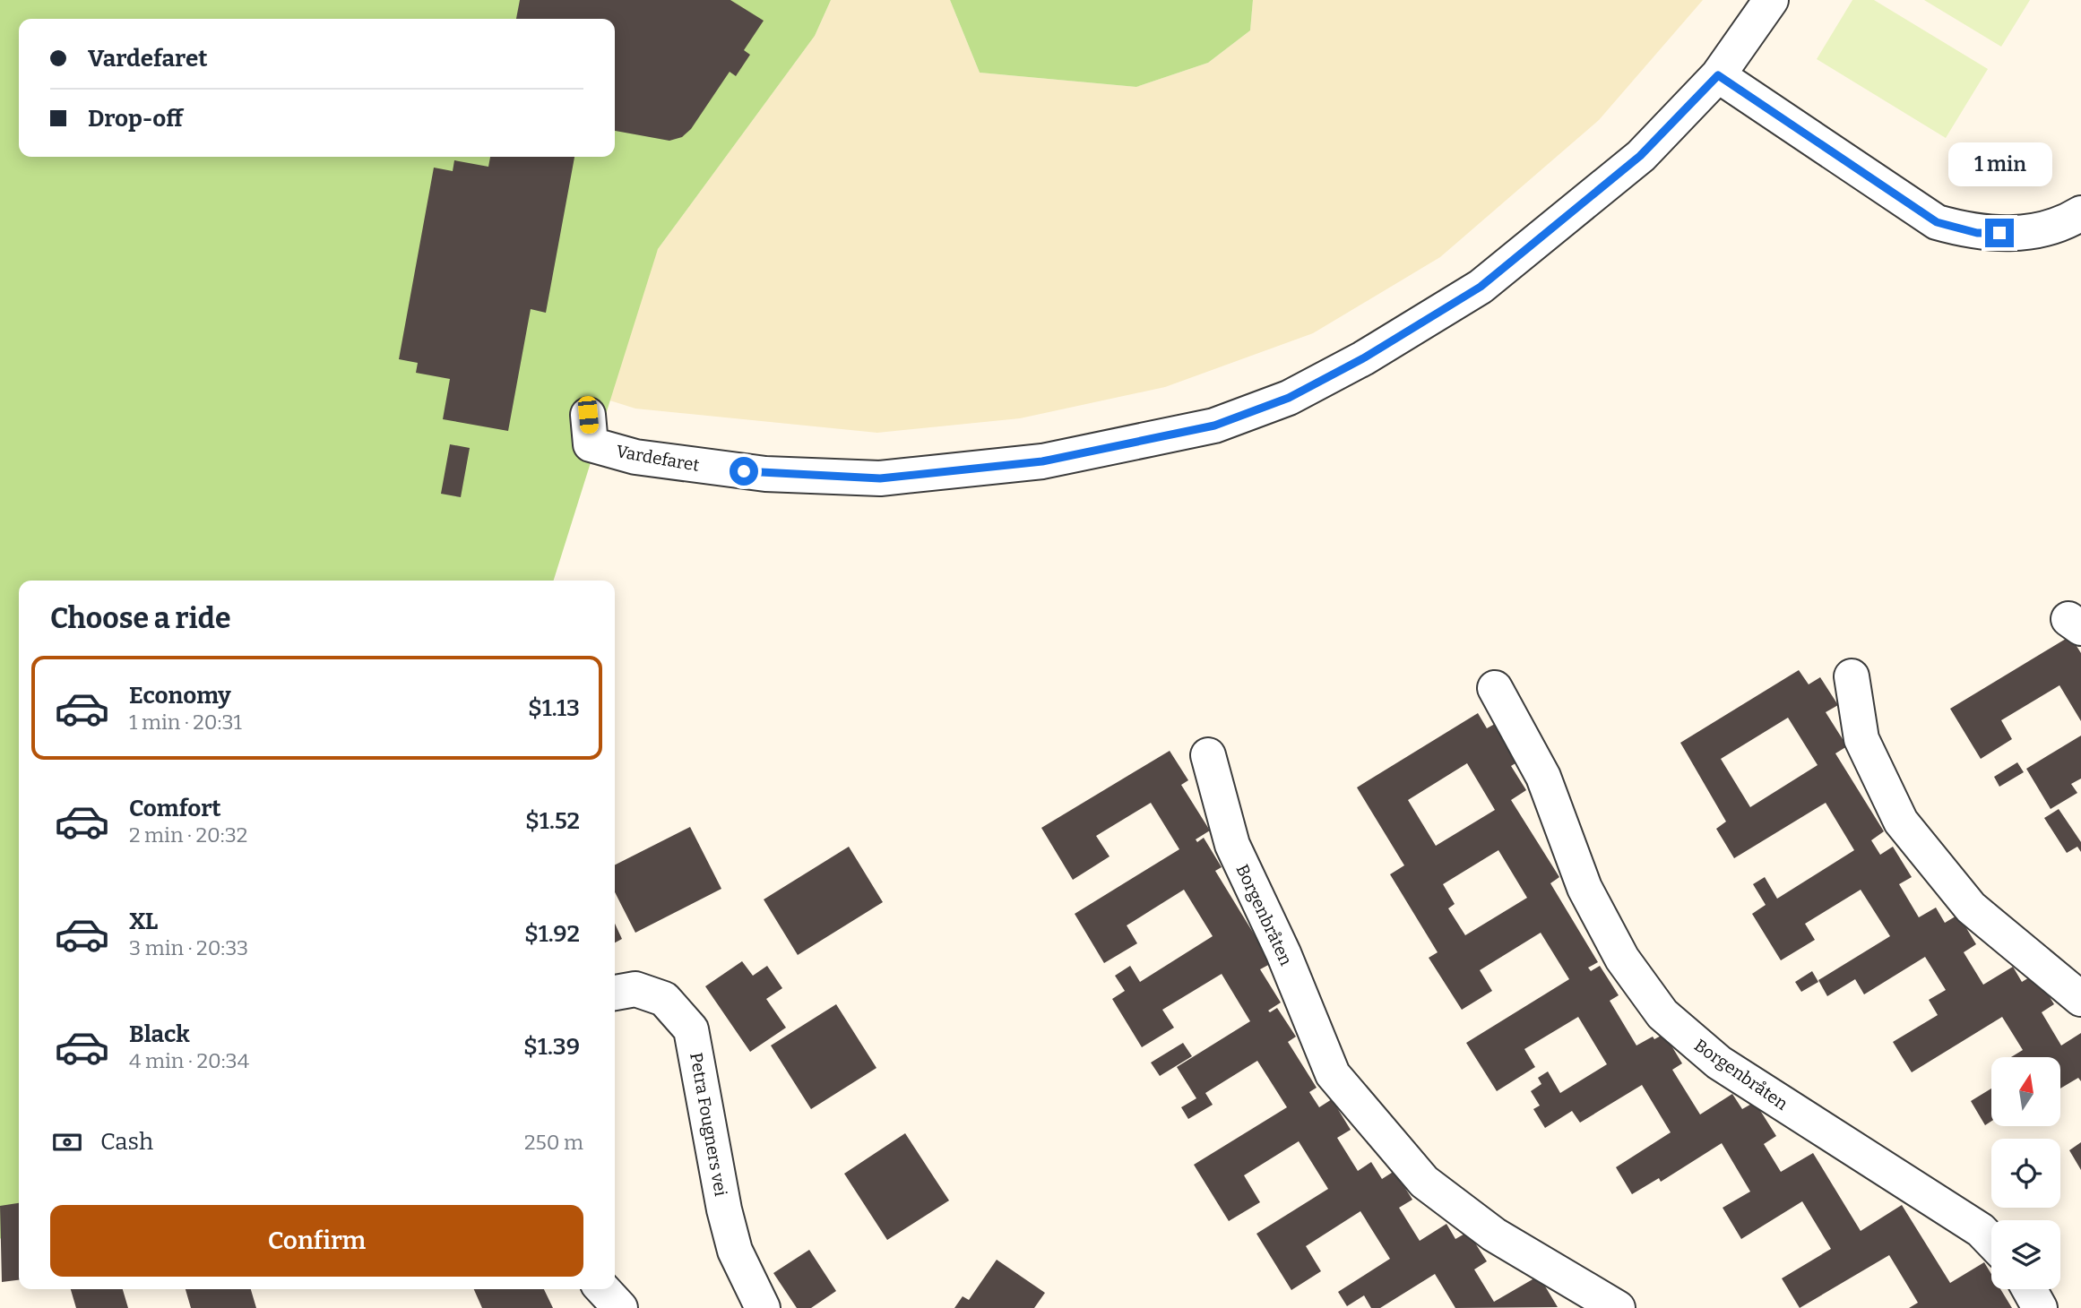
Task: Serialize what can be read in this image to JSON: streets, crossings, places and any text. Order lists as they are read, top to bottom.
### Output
{
  "streets": {
    "street": ["Vardefaret", "Borgenbråten", "Petra Fougners vei"]
  },
  "north": "top",
  "page": {
    "banner": ["Vardefaret", "Drop-off"],
    "bubble": "1 min",
    "heading": "Choose a ride",
    "list": [
      {
        "name": "Economy",
        "note": "1 min · 20:31",
        "value": "$1.13"
      },
      {
        "name": "Comfort",
        "note": "2 min · 20:32",
        "value": "$1.52"
      },
      {
        "name": "XL",
        "note": "3 min · 20:33",
        "value": "$1.92"
      },
      {
        "name": "Black",
        "note": "4 min · 20:34",
        "value": "$1.39"
      }
    ],
    "pay": ["Cash", "250 m"],
    "buttons": "Confirm"
  }
}
